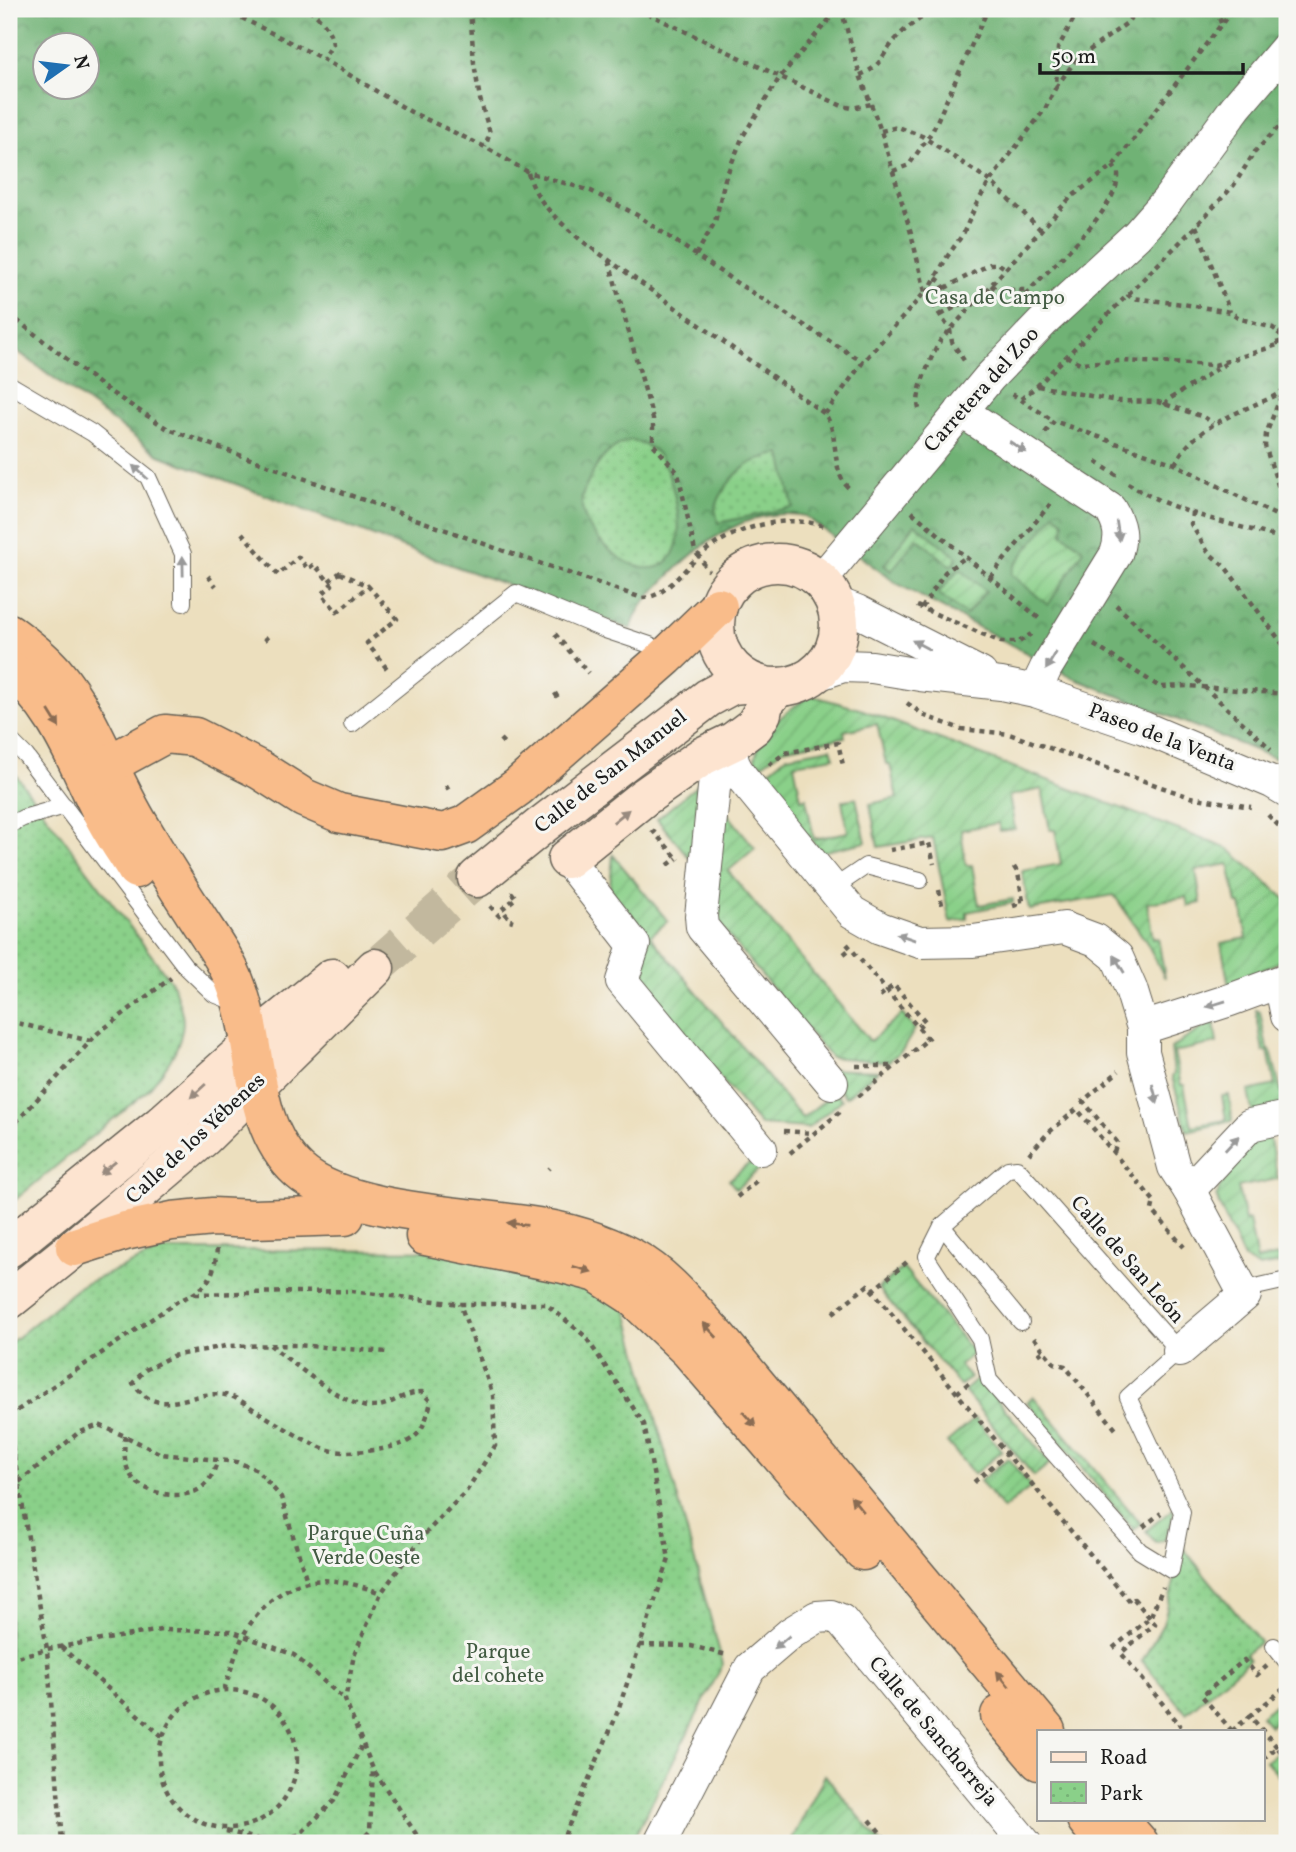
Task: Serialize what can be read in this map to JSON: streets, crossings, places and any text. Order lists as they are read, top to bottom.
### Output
{
  "streets": {
    "street": [
      "Carretera del Zoo",
      "Paseo de la Venta",
      "Calle de San Manuel",
      "Calle de los Yébenes",
      "Calle de Sanchorreja"
    ],
    "lane": ["Calle de San León"]
  },
  "crossings": [
    ["Carretera del Zoo", "Calle de San Manuel"]
  ],
  "parks": ["Casa de Campo", "Parque Cuña Verde Oeste", "Parque del cohete"],
  "legend": ["Road", "Park"],
  "scale_bar": "50 m",
  "north": "right"
}
